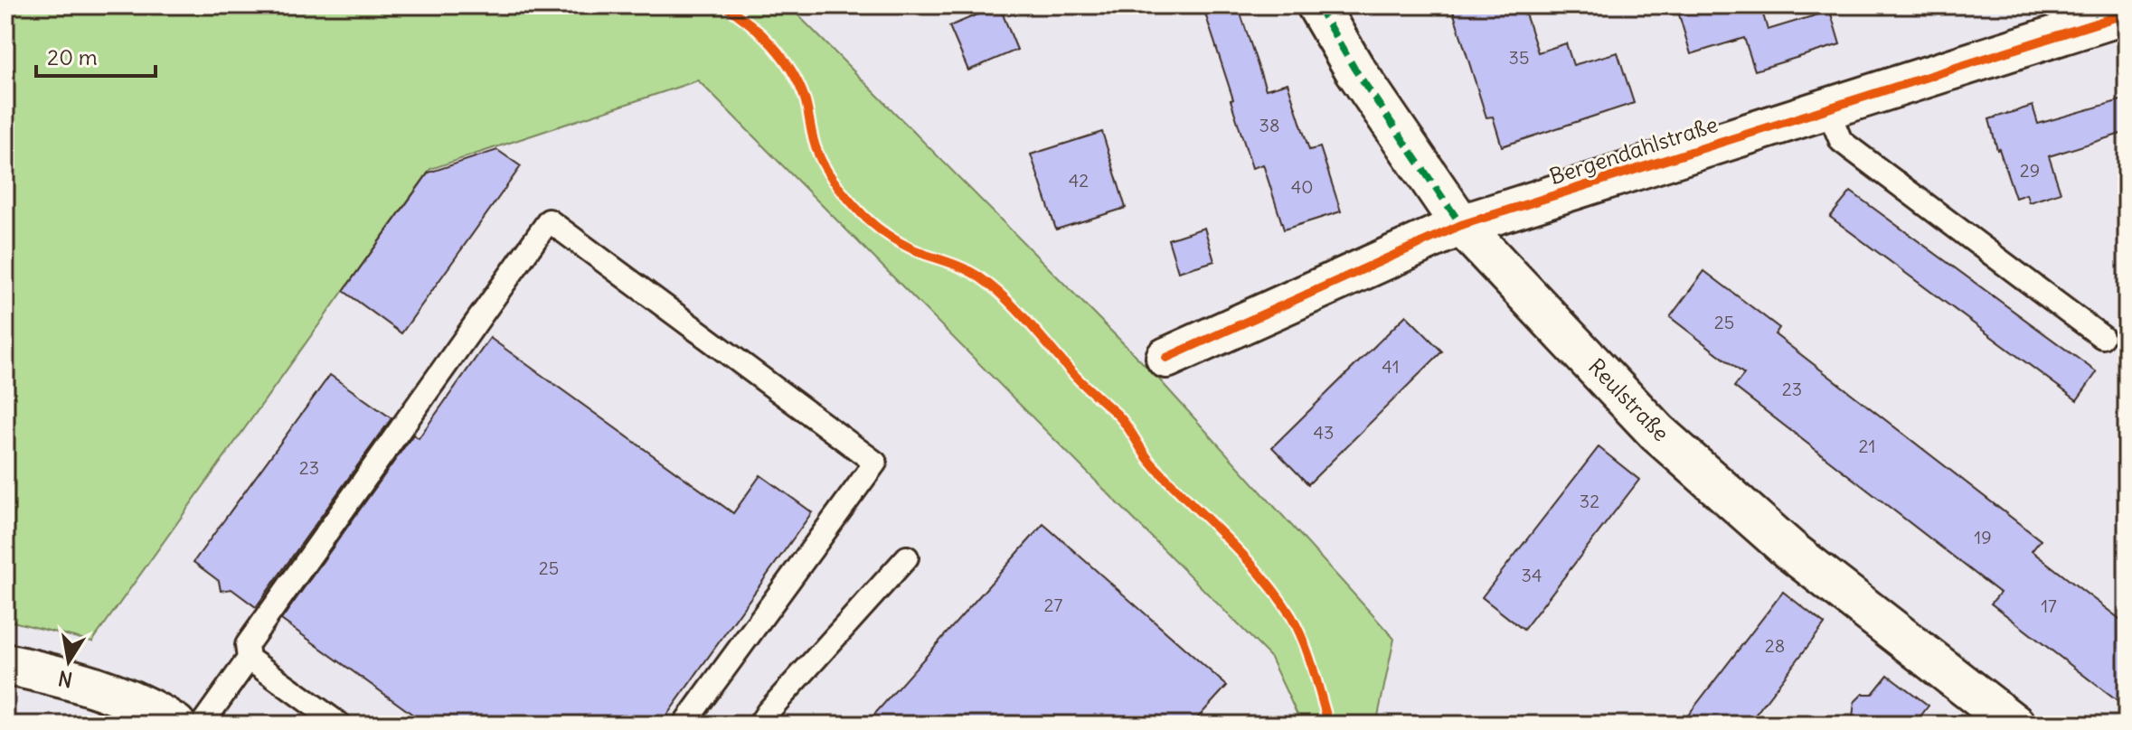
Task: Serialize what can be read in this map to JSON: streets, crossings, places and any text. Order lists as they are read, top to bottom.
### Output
{
  "streets": {
    "street": ["Bergendahlstraße", "Reulstraße"]
  },
  "crossings": [
    ["Bergendahlstraße", "Reulstraße"]
  ],
  "house_numbers": [
    "35",
    "38",
    "29",
    "42",
    "40",
    "25",
    "41",
    "23",
    "43",
    "21",
    "23",
    "32",
    "19",
    "25",
    "34",
    "27",
    "17",
    "28"
  ],
  "scale_bar": "20 m",
  "north": "bottom"
}
